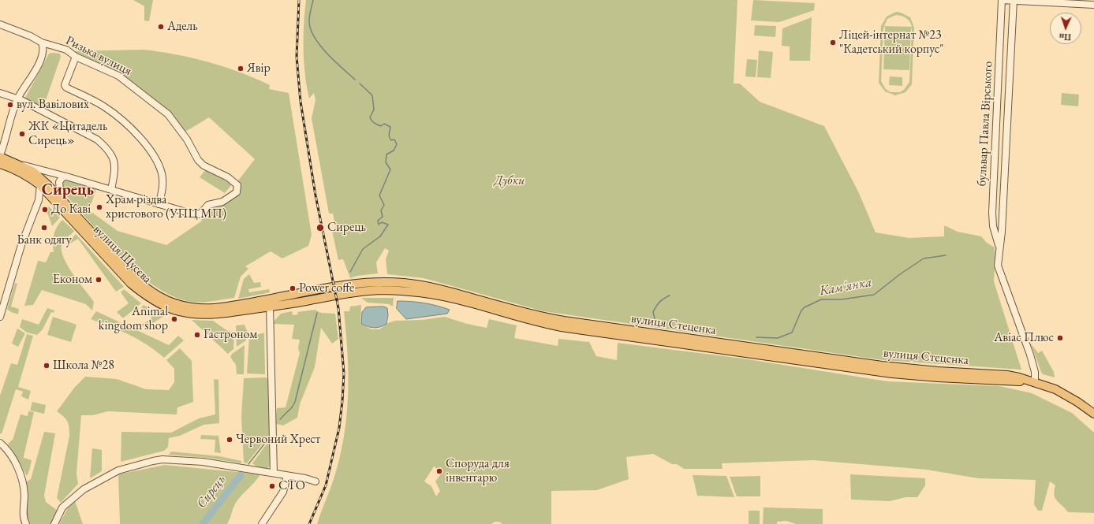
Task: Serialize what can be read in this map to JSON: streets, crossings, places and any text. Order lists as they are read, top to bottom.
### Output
{
  "streets": {
    "main road": ["вулиця Щусєва", "вулиця Стеценка"],
    "street": ["Ризька вулиця", "бульвар Павла Вірського"]
  },
  "crossings": [
    ["Ризька вулиця", "вулиця Щусєва"],
    ["бульвар Павла Вірського", "вулиця Стеценка"],
    ["вулиця Щусєва", "вулиця Стеценка"]
  ],
  "districts": ["Сирець"],
  "water": ["Кам'янка", "Сирець"],
  "parks": ["Дубки"],
  "places": [
    "Адель",
    "Ліцей-інтернат №23 \"Кадетський корпус\"",
    "Явір",
    "вул. Вавілових",
    "ЖК «Цитадель Сирець»",
    "Храм різдва христового (УПЦ МП)",
    "До Каві",
    "Банк одягу",
    "Сирець",
    "Економ",
    "Power coffe",
    "Animal kingdom shop",
    "Гастроном",
    "Авіас Плюс",
    "Школа №28",
    "Червоний Хрест",
    "Споруда для інвентарю",
    "СТО"
  ],
  "north": "bottom"
}
